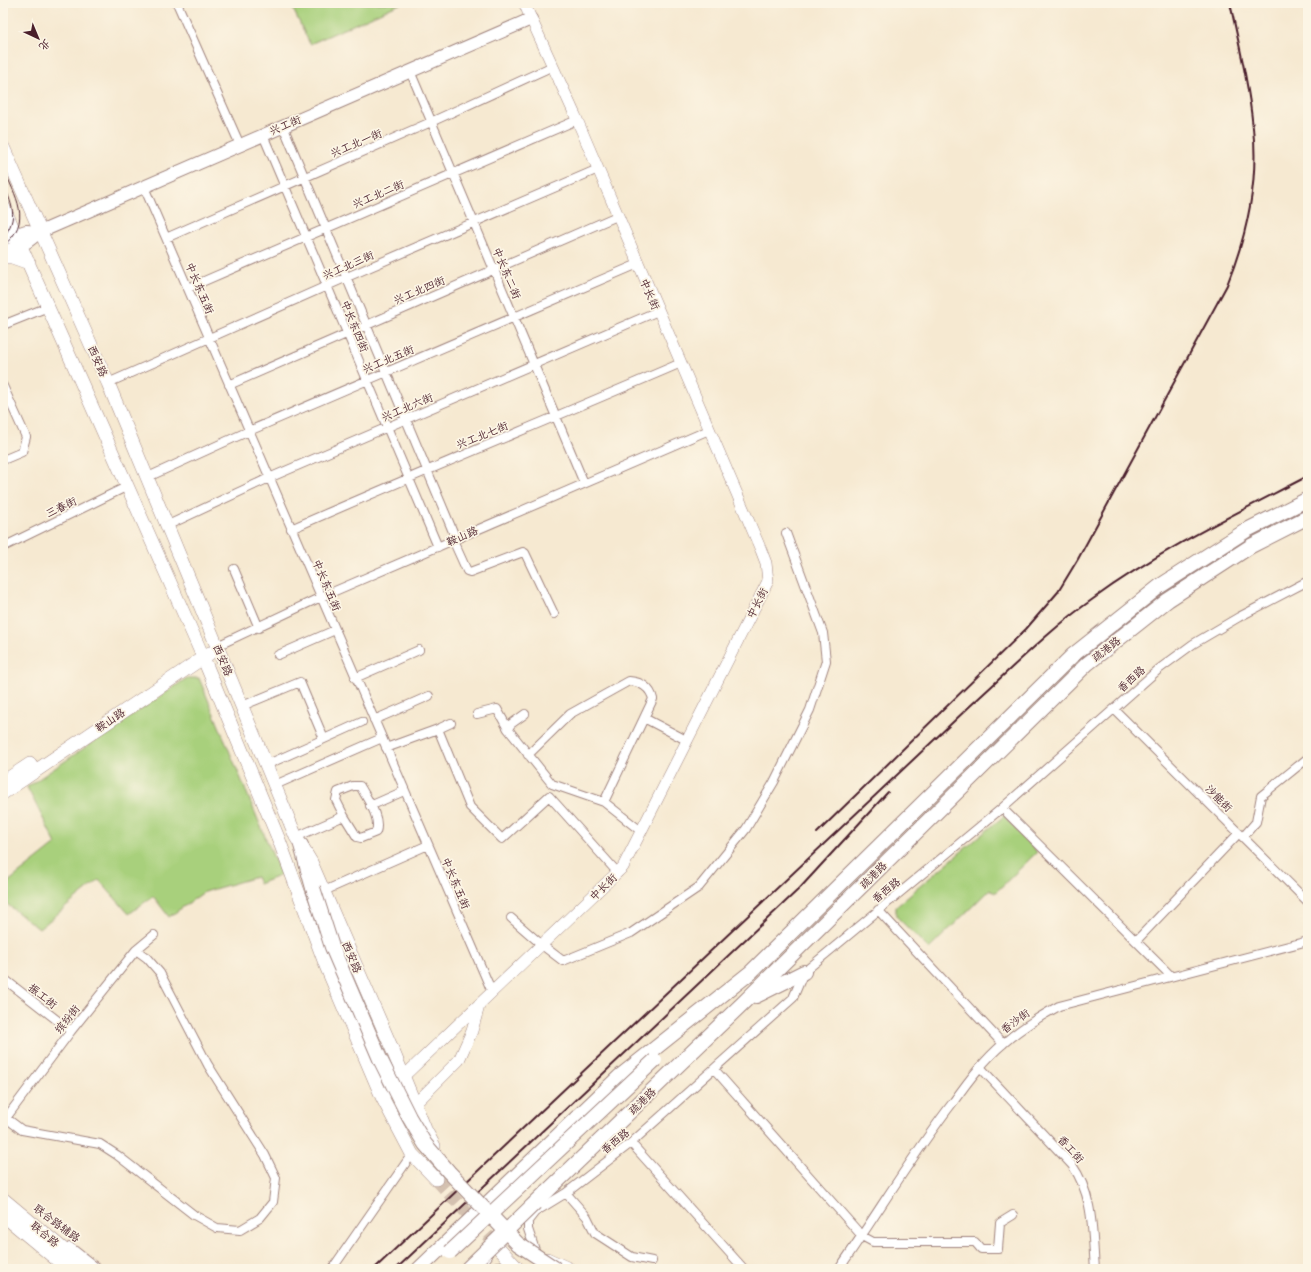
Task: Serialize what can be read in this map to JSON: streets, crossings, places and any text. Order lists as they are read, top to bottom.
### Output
{
  "streets": {
    "highway": ["疏港路"],
    "main road": [
      "兴工街",
      "西安路",
      "鞍山路",
      "联合路"
    ],
    "street": [
      "兴工北一街",
      "兴工北二街",
      "兴工北三街",
      "中长东二街",
      "中长东五街",
      "兴工北四街",
      "中长街",
      "中长东四街",
      "兴工北五街",
      "兴工北六街",
      "兴工北七街",
      "三春街",
      "香西路",
      "沙能街",
      "振工街",
      "缤纷街",
      "香沙街",
      "香工街",
      "联合路辅路"
    ]
  },
  "crossings": [
    ["兴工街", "中长东二街"],
    ["兴工街", "中长东五街"],
    ["兴工街", "中长街"],
    ["兴工街", "中长东四街"],
    ["兴工街", "西安路"],
    ["兴工北一街", "中长东二街"],
    ["兴工北一街", "中长东五街"],
    ["兴工北一街", "中长街"],
    ["兴工北一街", "中长东四街"],
    ["兴工北二街", "中长东二街"],
    ["兴工北二街", "中长东五街"],
    ["兴工北二街", "中长街"],
    ["兴工北二街", "中长东四街"],
    ["兴工北三街", "中长东二街"],
    ["兴工北三街", "中长东五街"],
    ["兴工北三街", "中长街"],
    ["兴工北三街", "中长东四街"],
    ["兴工北三街", "西安路"],
    ["中长东二街", "兴工北四街"],
    ["中长东二街", "兴工北五街"],
    ["中长东二街", "兴工北六街"],
    ["中长东二街", "兴工北七街"],
    ["中长东二街", "鞍山路"],
    ["中长东五街", "兴工北四街"],
    ["中长东五街", "中长街"],
    ["中长东五街", "兴工北五街"],
    ["中长东五街", "兴工北六街"],
    ["中长东五街", "兴工北七街"],
    ["中长东五街", "鞍山路"],
    ["兴工北四街", "中长街"],
    ["兴工北四街", "中长东四街"],
    ["中长街", "兴工北五街"],
    ["中长街", "西安路"],
    ["中长街", "兴工北六街"],
    ["中长街", "兴工北七街"],
    ["中长街", "鞍山路"],
    ["中长东四街", "兴工北五街"],
    ["中长东四街", "兴工北六街"],
    ["中长东四街", "兴工北七街"],
    ["中长东四街", "鞍山路"],
    ["兴工北五街", "西安路"],
    ["西安路", "兴工北六街"],
    ["西安路", "三春街"],
    ["西安路", "鞍山路"],
    ["香西路", "沙能街"],
    ["振工街", "缤纷街"],
    ["香沙街", "香工街"],
    ["联合路辅路", "联合路"]
  ],
  "north": "bottom right"
}
